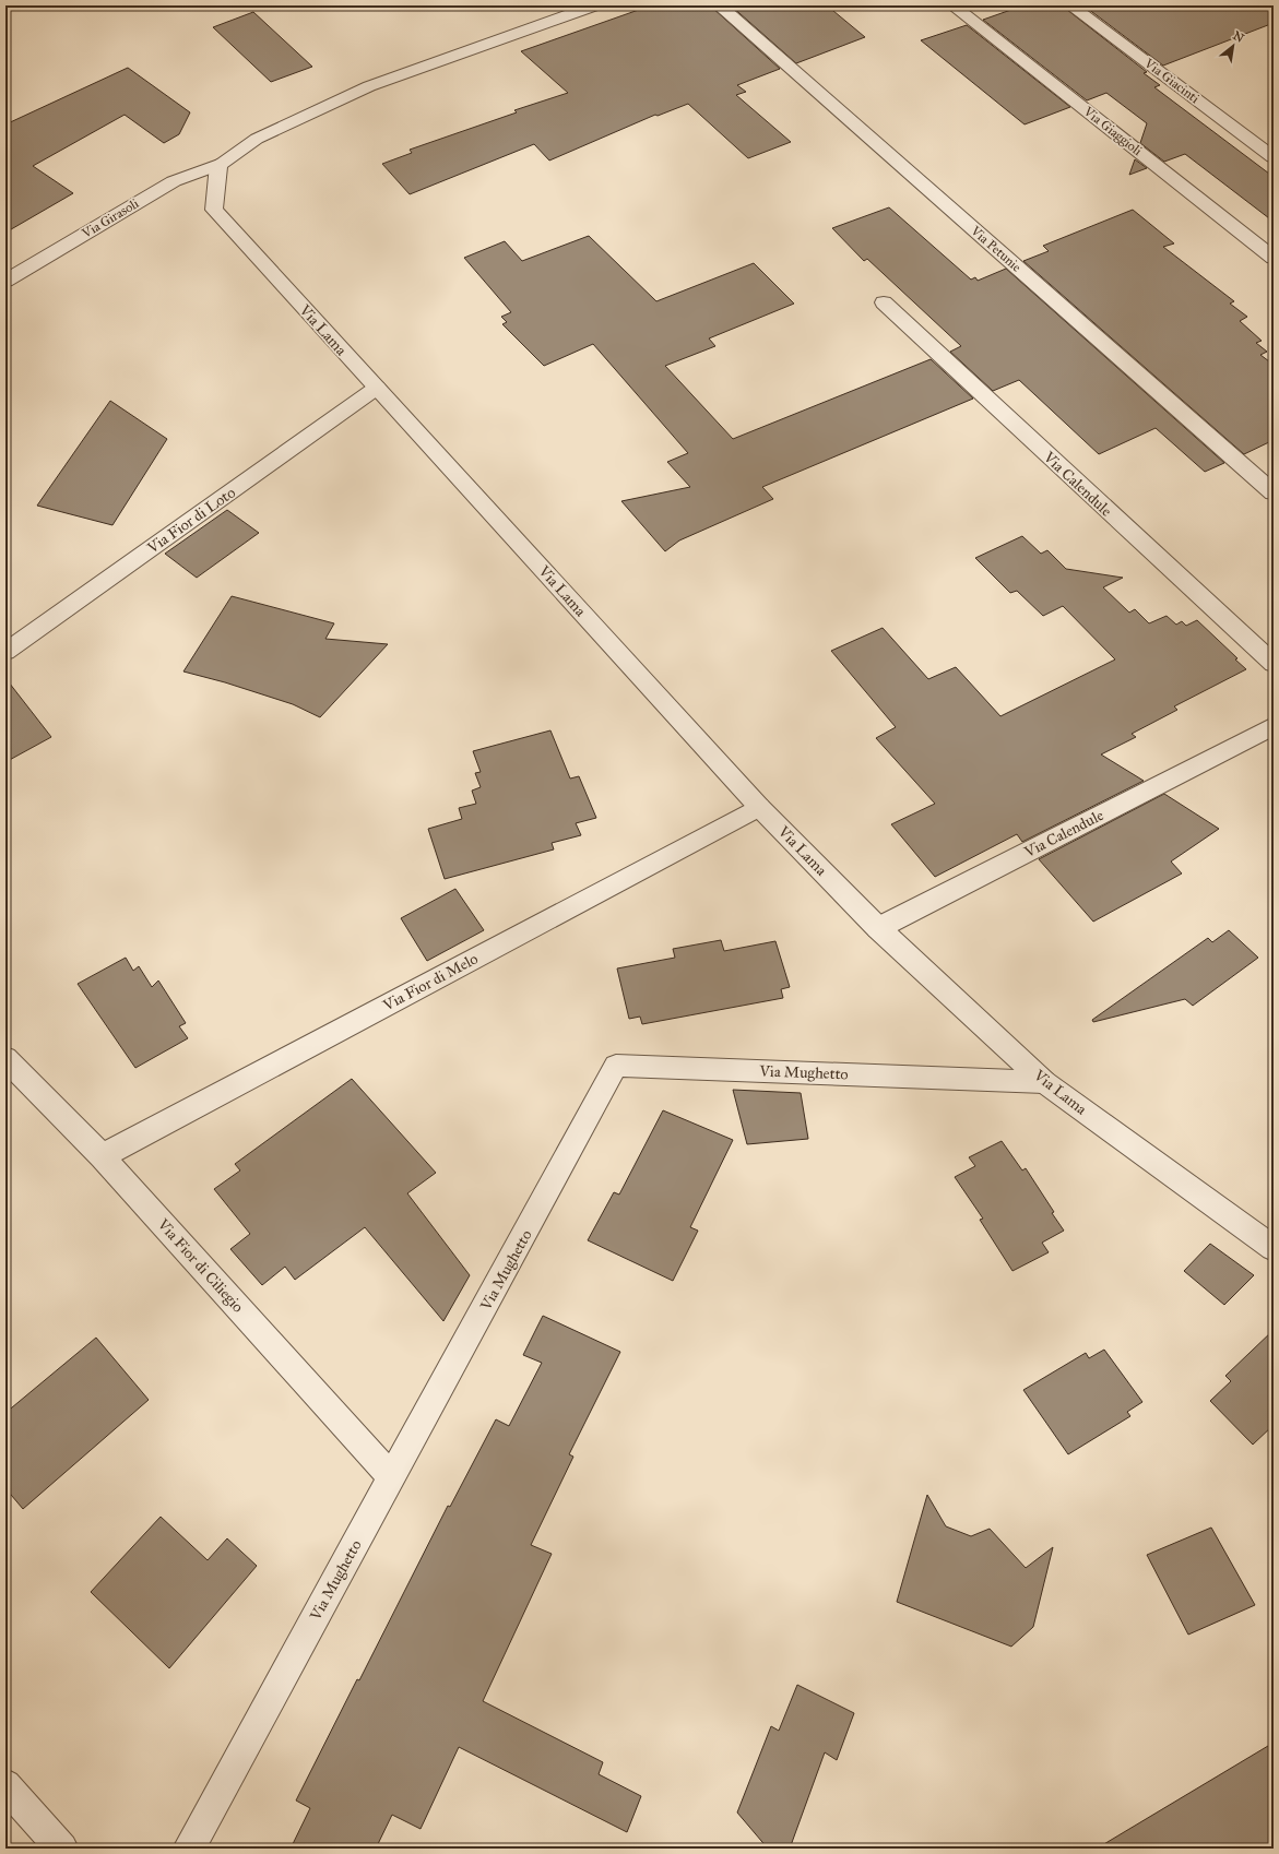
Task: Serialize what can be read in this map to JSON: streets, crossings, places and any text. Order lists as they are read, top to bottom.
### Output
{
  "streets": {
    "street": [
      "Via Giacinti",
      "Via Giaggioli",
      "Via Girasoli",
      "Via Petunie",
      "Via Lama",
      "Via Calendule",
      "Via Fior di Loto",
      "Via Fior di Melo",
      "Via Mughetto",
      "Via Fior di Ciliegio"
    ]
  },
  "crossings": [
    ["Via Girasoli", "Via Lama"],
    ["Via Lama", "Via Calendule"],
    ["Via Lama", "Via Fior di Loto"],
    ["Via Lama", "Via Fior di Melo"],
    ["Via Lama", "Via Mughetto"],
    ["Via Fior di Melo", "Via Fior di Ciliegio"],
    ["Via Mughetto", "Via Fior di Ciliegio"]
  ],
  "north": "top right"
}
